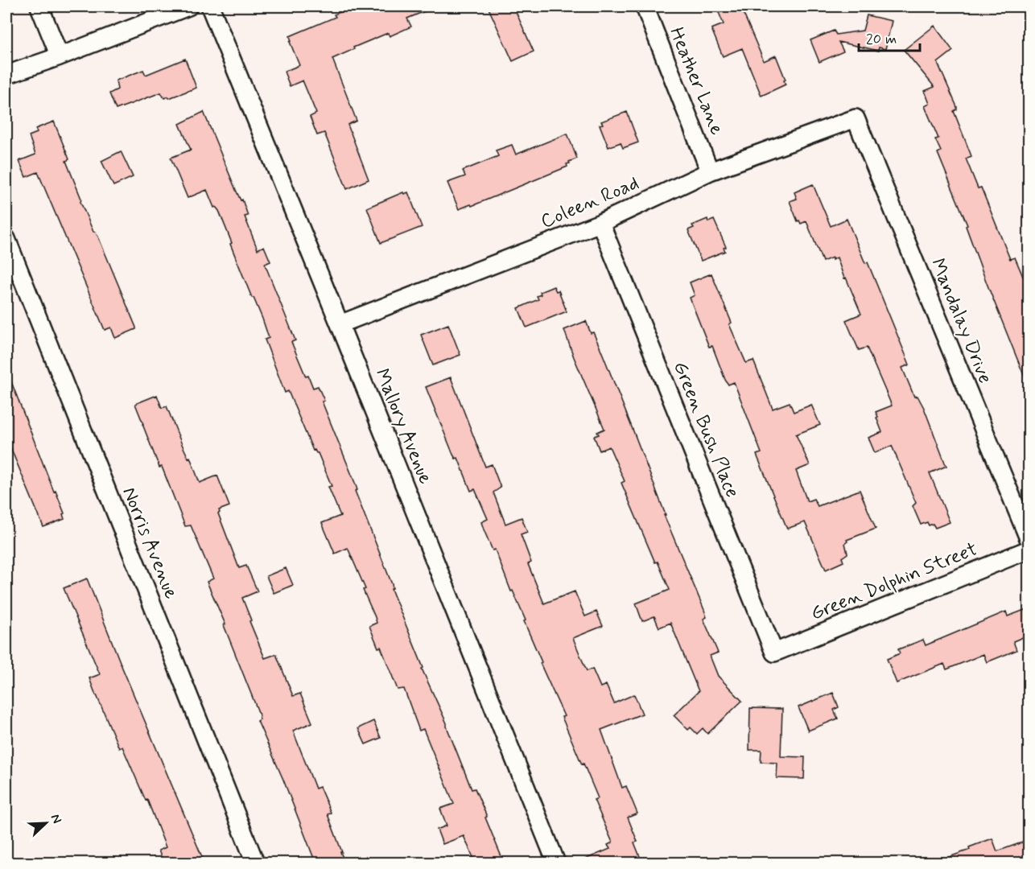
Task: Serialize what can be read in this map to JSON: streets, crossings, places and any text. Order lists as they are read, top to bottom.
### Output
{
  "streets": {
    "street": [
      "Heather Lane",
      "Coleen Road",
      "Mandalay Drive",
      "Mallory Avenue",
      "Green Bush Place",
      "Norris Avenue",
      "Green Dolphin Street"
    ]
  },
  "crossings": [
    ["Heather Lane", "Coleen Road"],
    ["Coleen Road", "Mandalay Drive"],
    ["Coleen Road", "Mallory Avenue"],
    ["Coleen Road", "Green Bush Place"],
    ["Green Bush Place", "Green Dolphin Street"]
  ],
  "scale_bar": "20 m",
  "north": "top right"
}
